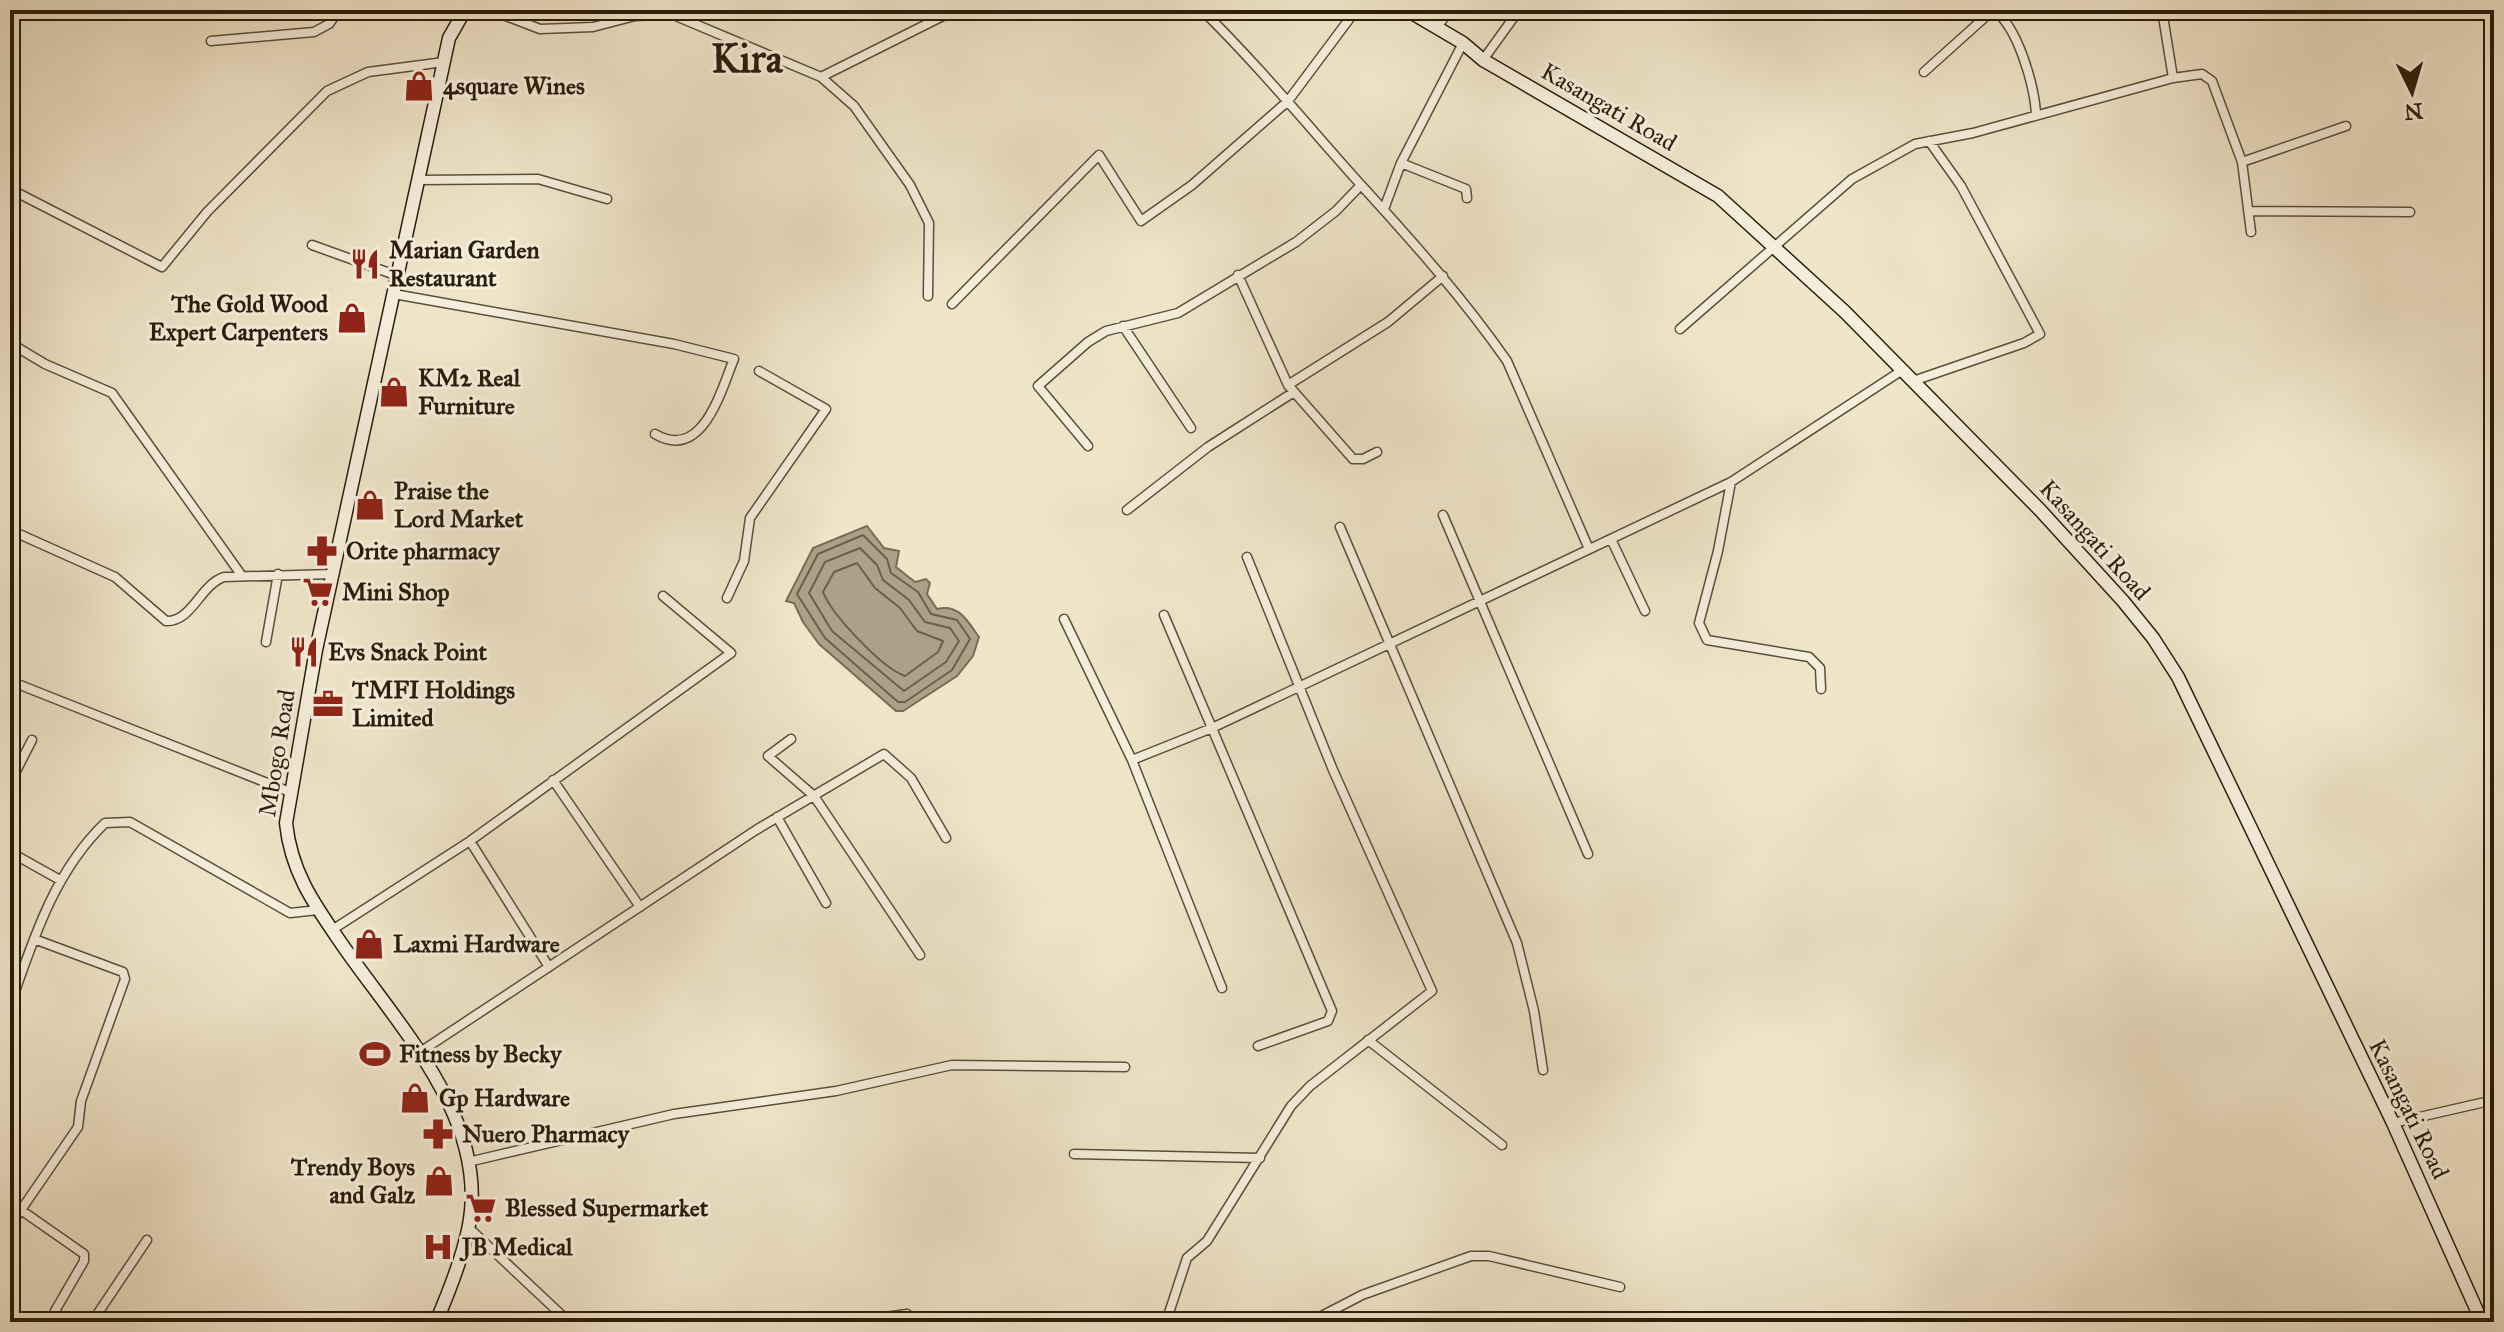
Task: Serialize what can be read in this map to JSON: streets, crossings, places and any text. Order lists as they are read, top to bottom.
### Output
{
  "streets": {
    "street": ["Kasangati Road", "Mbogo Road"]
  },
  "districts": ["Kira"],
  "places": {
    "shop": [
      "4square Wines",
      "The Gold Wood Expert Carpenters",
      "KM2 Real Furniture",
      "Praise the Lord Market",
      "Laxmi Hardware",
      "Gp Hardware",
      "Trendy Boys and Galz"
    ],
    "restaurant": ["Marian Garden Restaurant", "Evs Snack Point"],
    "pharmacy": ["Orite pharmacy", "Nuero Pharmacy"],
    "supermarket": ["Mini Shop", "Blessed Supermarket"],
    "office": ["TMFI Holdings Limited"],
    "sports": ["Fitness by Becky"],
    "hospital": ["JB Medical"]
  },
  "north": "bottom"
}
